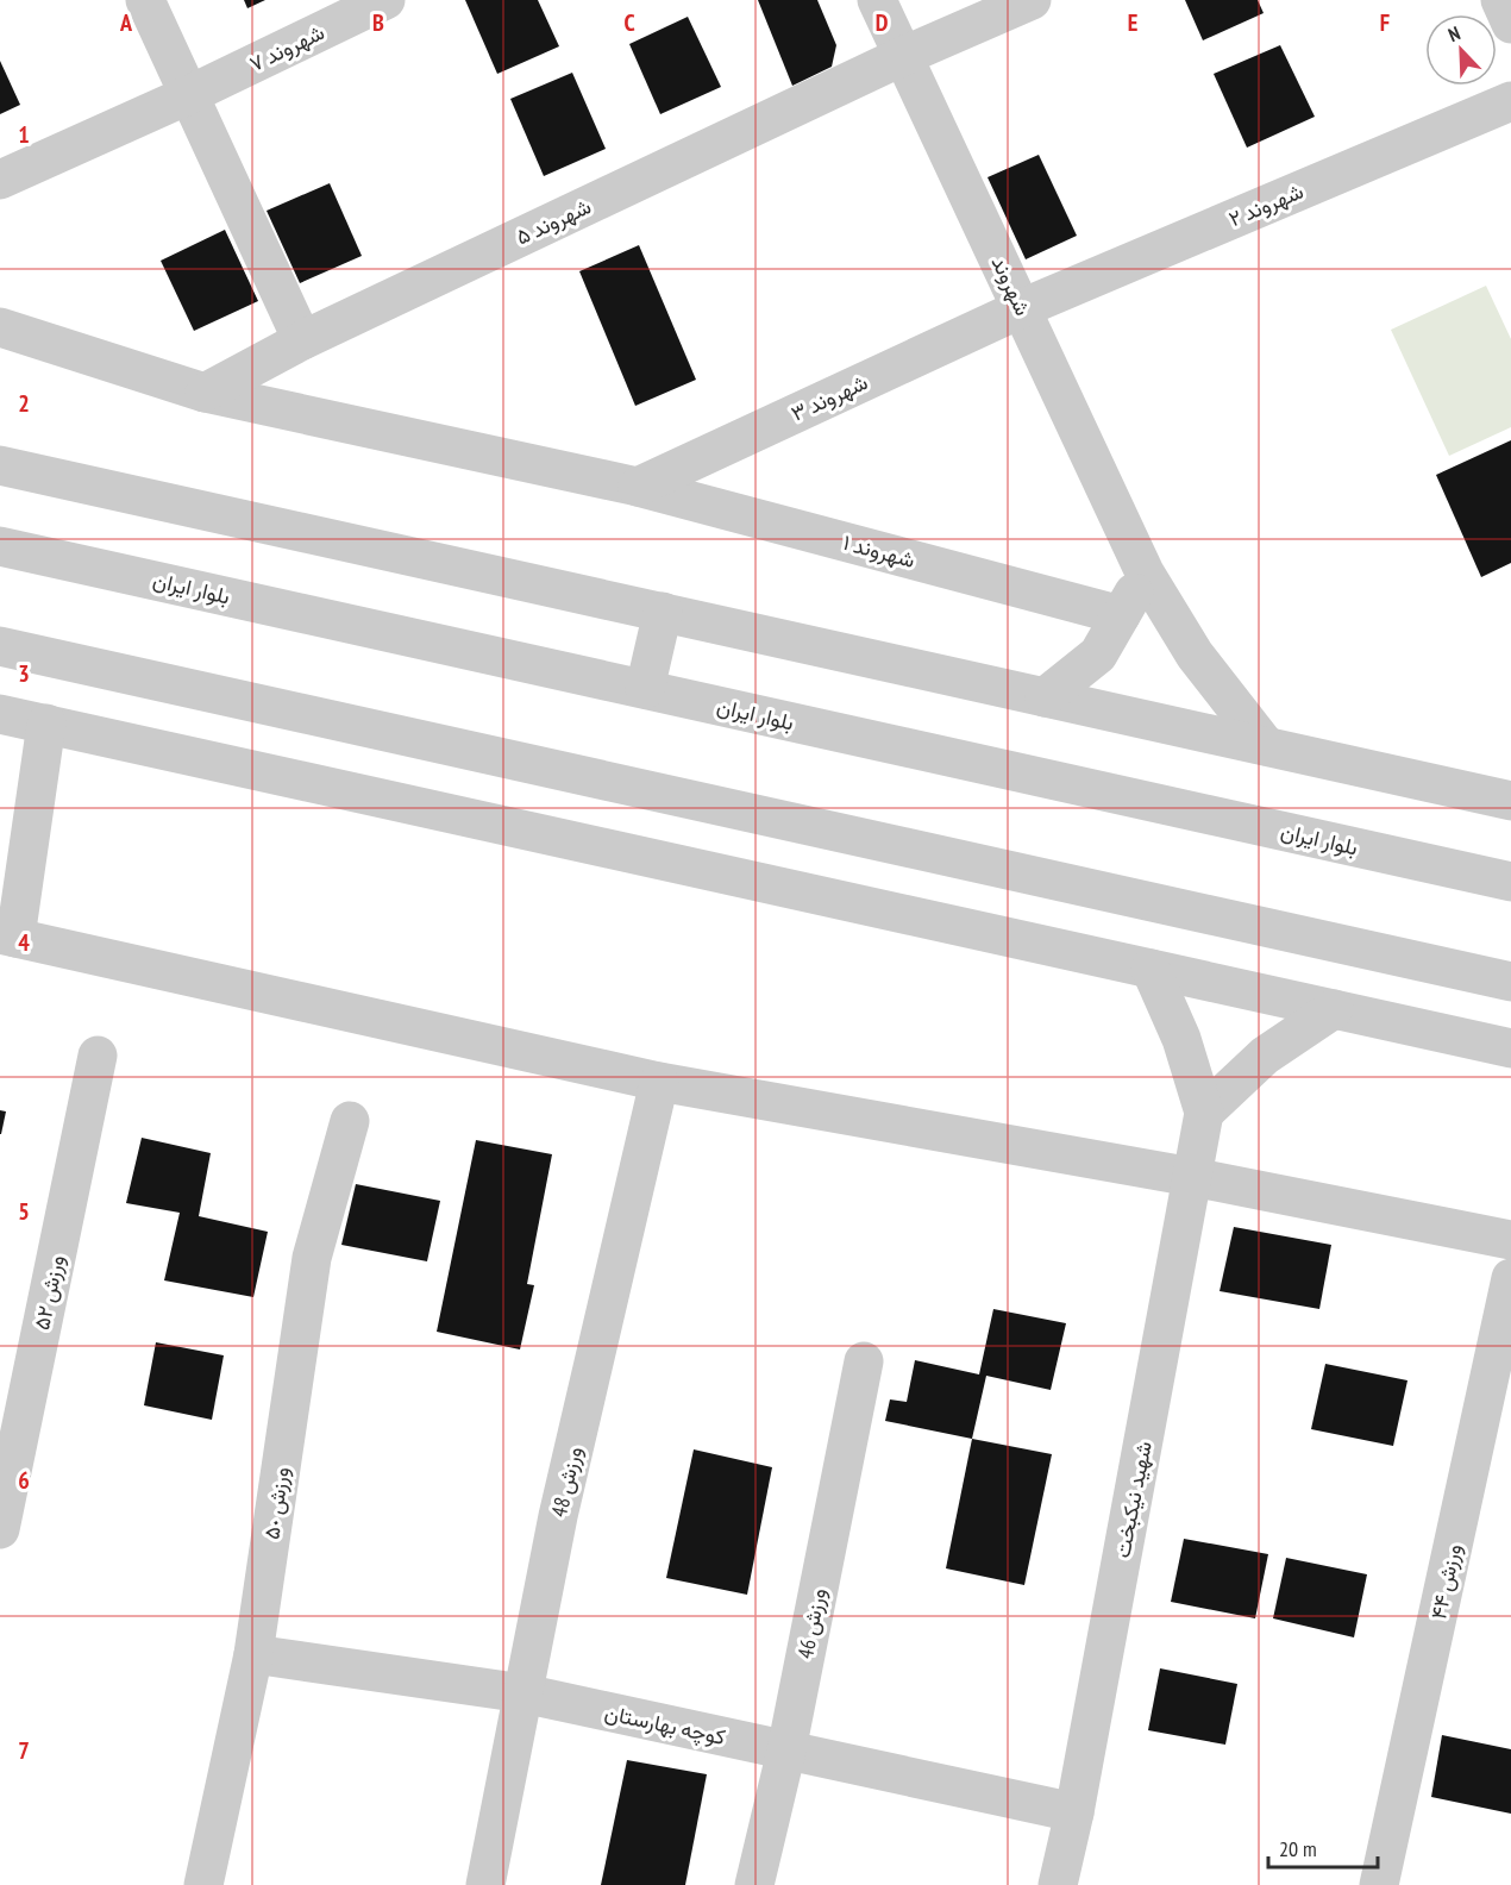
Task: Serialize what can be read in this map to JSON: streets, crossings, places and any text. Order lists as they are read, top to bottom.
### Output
{
  "streets": {
    "street": [
      "شهروند ۷",
      "شهروند ۲",
      "شهروند ۵",
      "شهروند",
      "شهروند ۳",
      "شهروند ۱",
      "بلوار ایران",
      "ورزش ۵٢",
      "ورزش 48",
      "شهید نیکبخت",
      "ورزش ۵٠",
      "ورزش ۴۴",
      "ورزش 46",
      "کوچه بهارستان"
    ]
  },
  "crossings": [
    ["شهروند ۲", "شهروند"],
    ["شهروند ۲", "شهروند ۳"],
    ["شهروند ۵", "شهروند"],
    ["شهروند ۵", "شهروند ۱"],
    ["شهروند", "شهروند ۳"],
    ["شهروند ۳", "شهروند ۱"],
    ["ورزش 48", "کوچه بهارستان"],
    ["شهید نیکبخت", "کوچه بهارستان"],
    ["ورزش ۵٠", "کوچه بهارستان"],
    ["ورزش 46", "کوچه بهارستان"]
  ],
  "scale_bar": "20 m",
  "north": "top left",
  "grid": {
    "columns": [
      "A",
      "B",
      "C",
      "D",
      "E",
      "F"
    ],
    "rows": [
      "1",
      "2",
      "3",
      "4",
      "5",
      "6",
      "7"
    ]
  }
}
